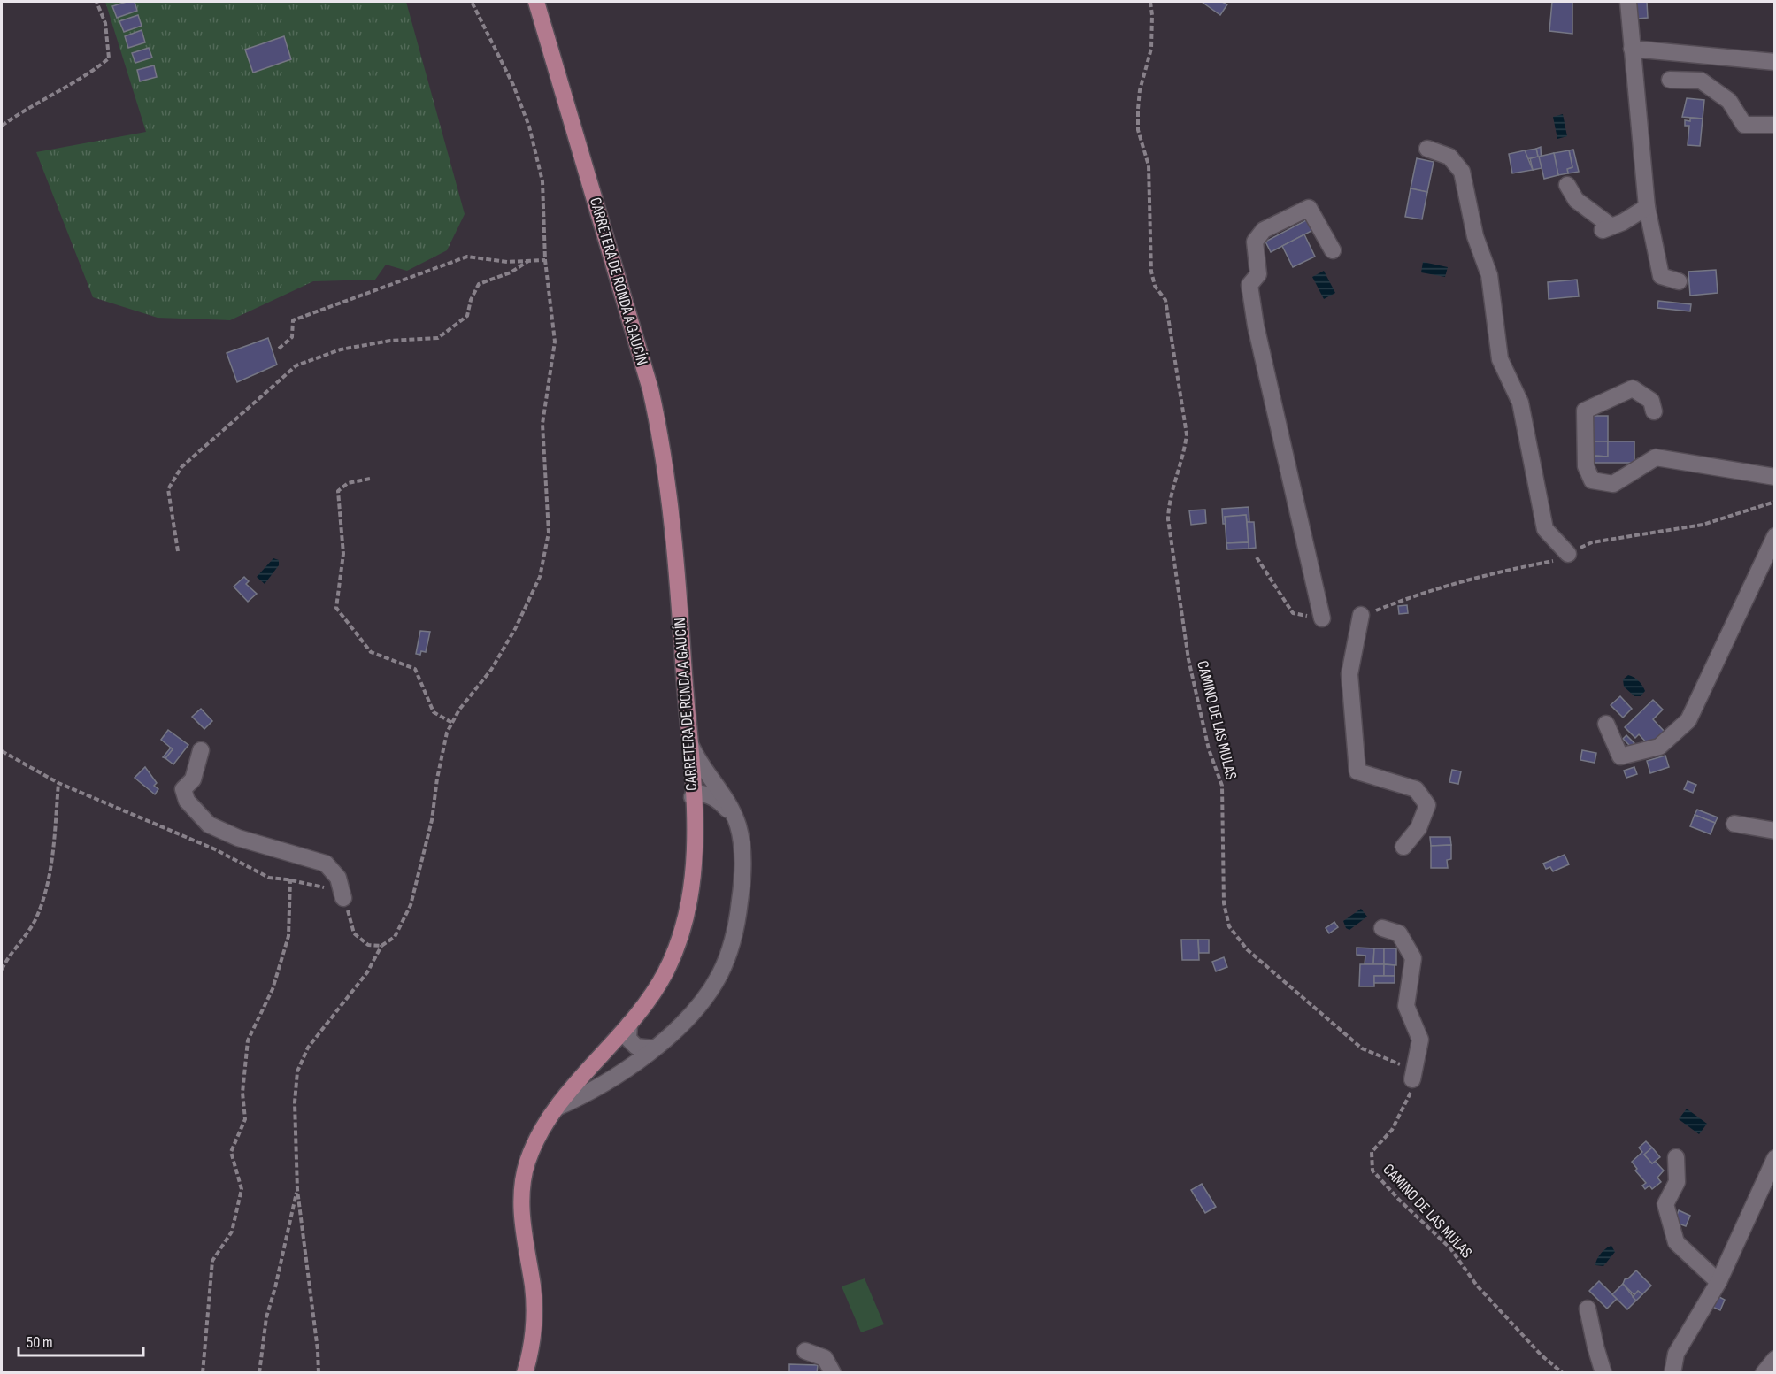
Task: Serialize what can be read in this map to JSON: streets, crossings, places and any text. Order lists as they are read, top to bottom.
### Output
{
  "streets": {
    "main road": ["CARRETERA DE RONDA A GAUCÍN"],
    "path": ["CAMINO DE LAS MULAS"]
  },
  "scale_bar": "50 m"
}
